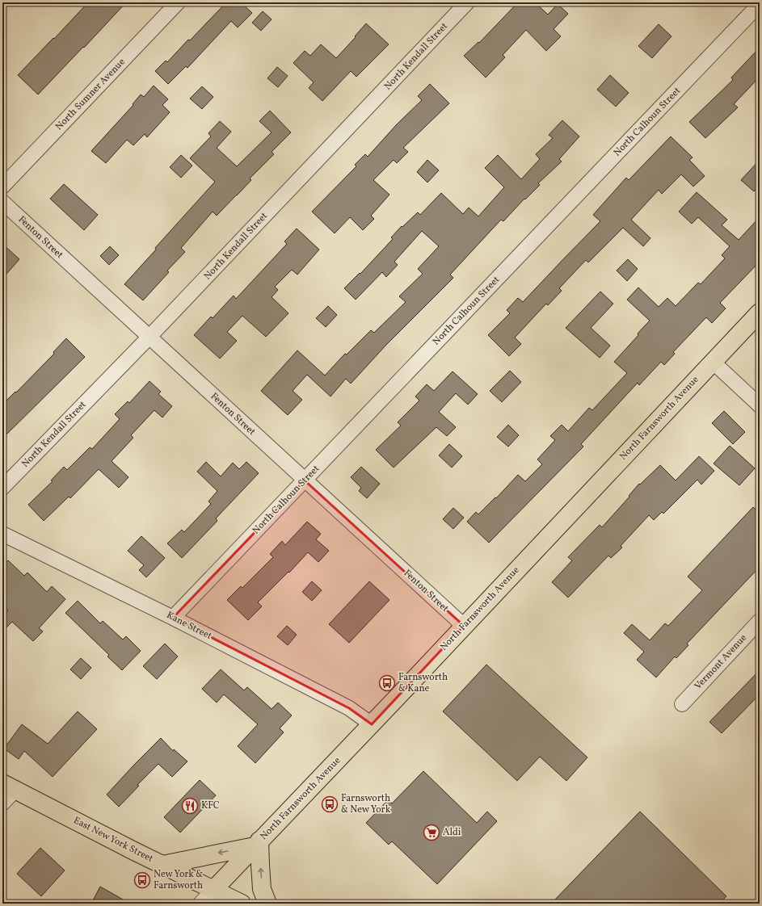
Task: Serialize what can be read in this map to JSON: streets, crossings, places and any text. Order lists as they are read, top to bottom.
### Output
{
  "streets": {
    "main road": ["North Farnsworth Avenue", "East New York Street"],
    "street": [
      "North Kendall Street",
      "North Sumner Avenue",
      "North Calhoun Street",
      "Fenton Street",
      "Kane Street",
      "Vermont Avenue"
    ]
  },
  "crossings": [
    ["North Kendall Street", "Fenton Street"],
    ["North Calhoun Street", "Fenton Street"],
    ["North Calhoun Street", "Kane Street"],
    ["Fenton Street", "North Farnsworth Avenue"],
    ["North Farnsworth Avenue", "Kane Street"],
    ["North Farnsworth Avenue", "East New York Street"]
  ],
  "places": {
    "bus stop": ["Farnsworth & Kane", "Farnsworth & New York", "New York & Farnsworth"],
    "restaurant": ["KFC"],
    "supermarket": ["Aldi"]
  }
}
